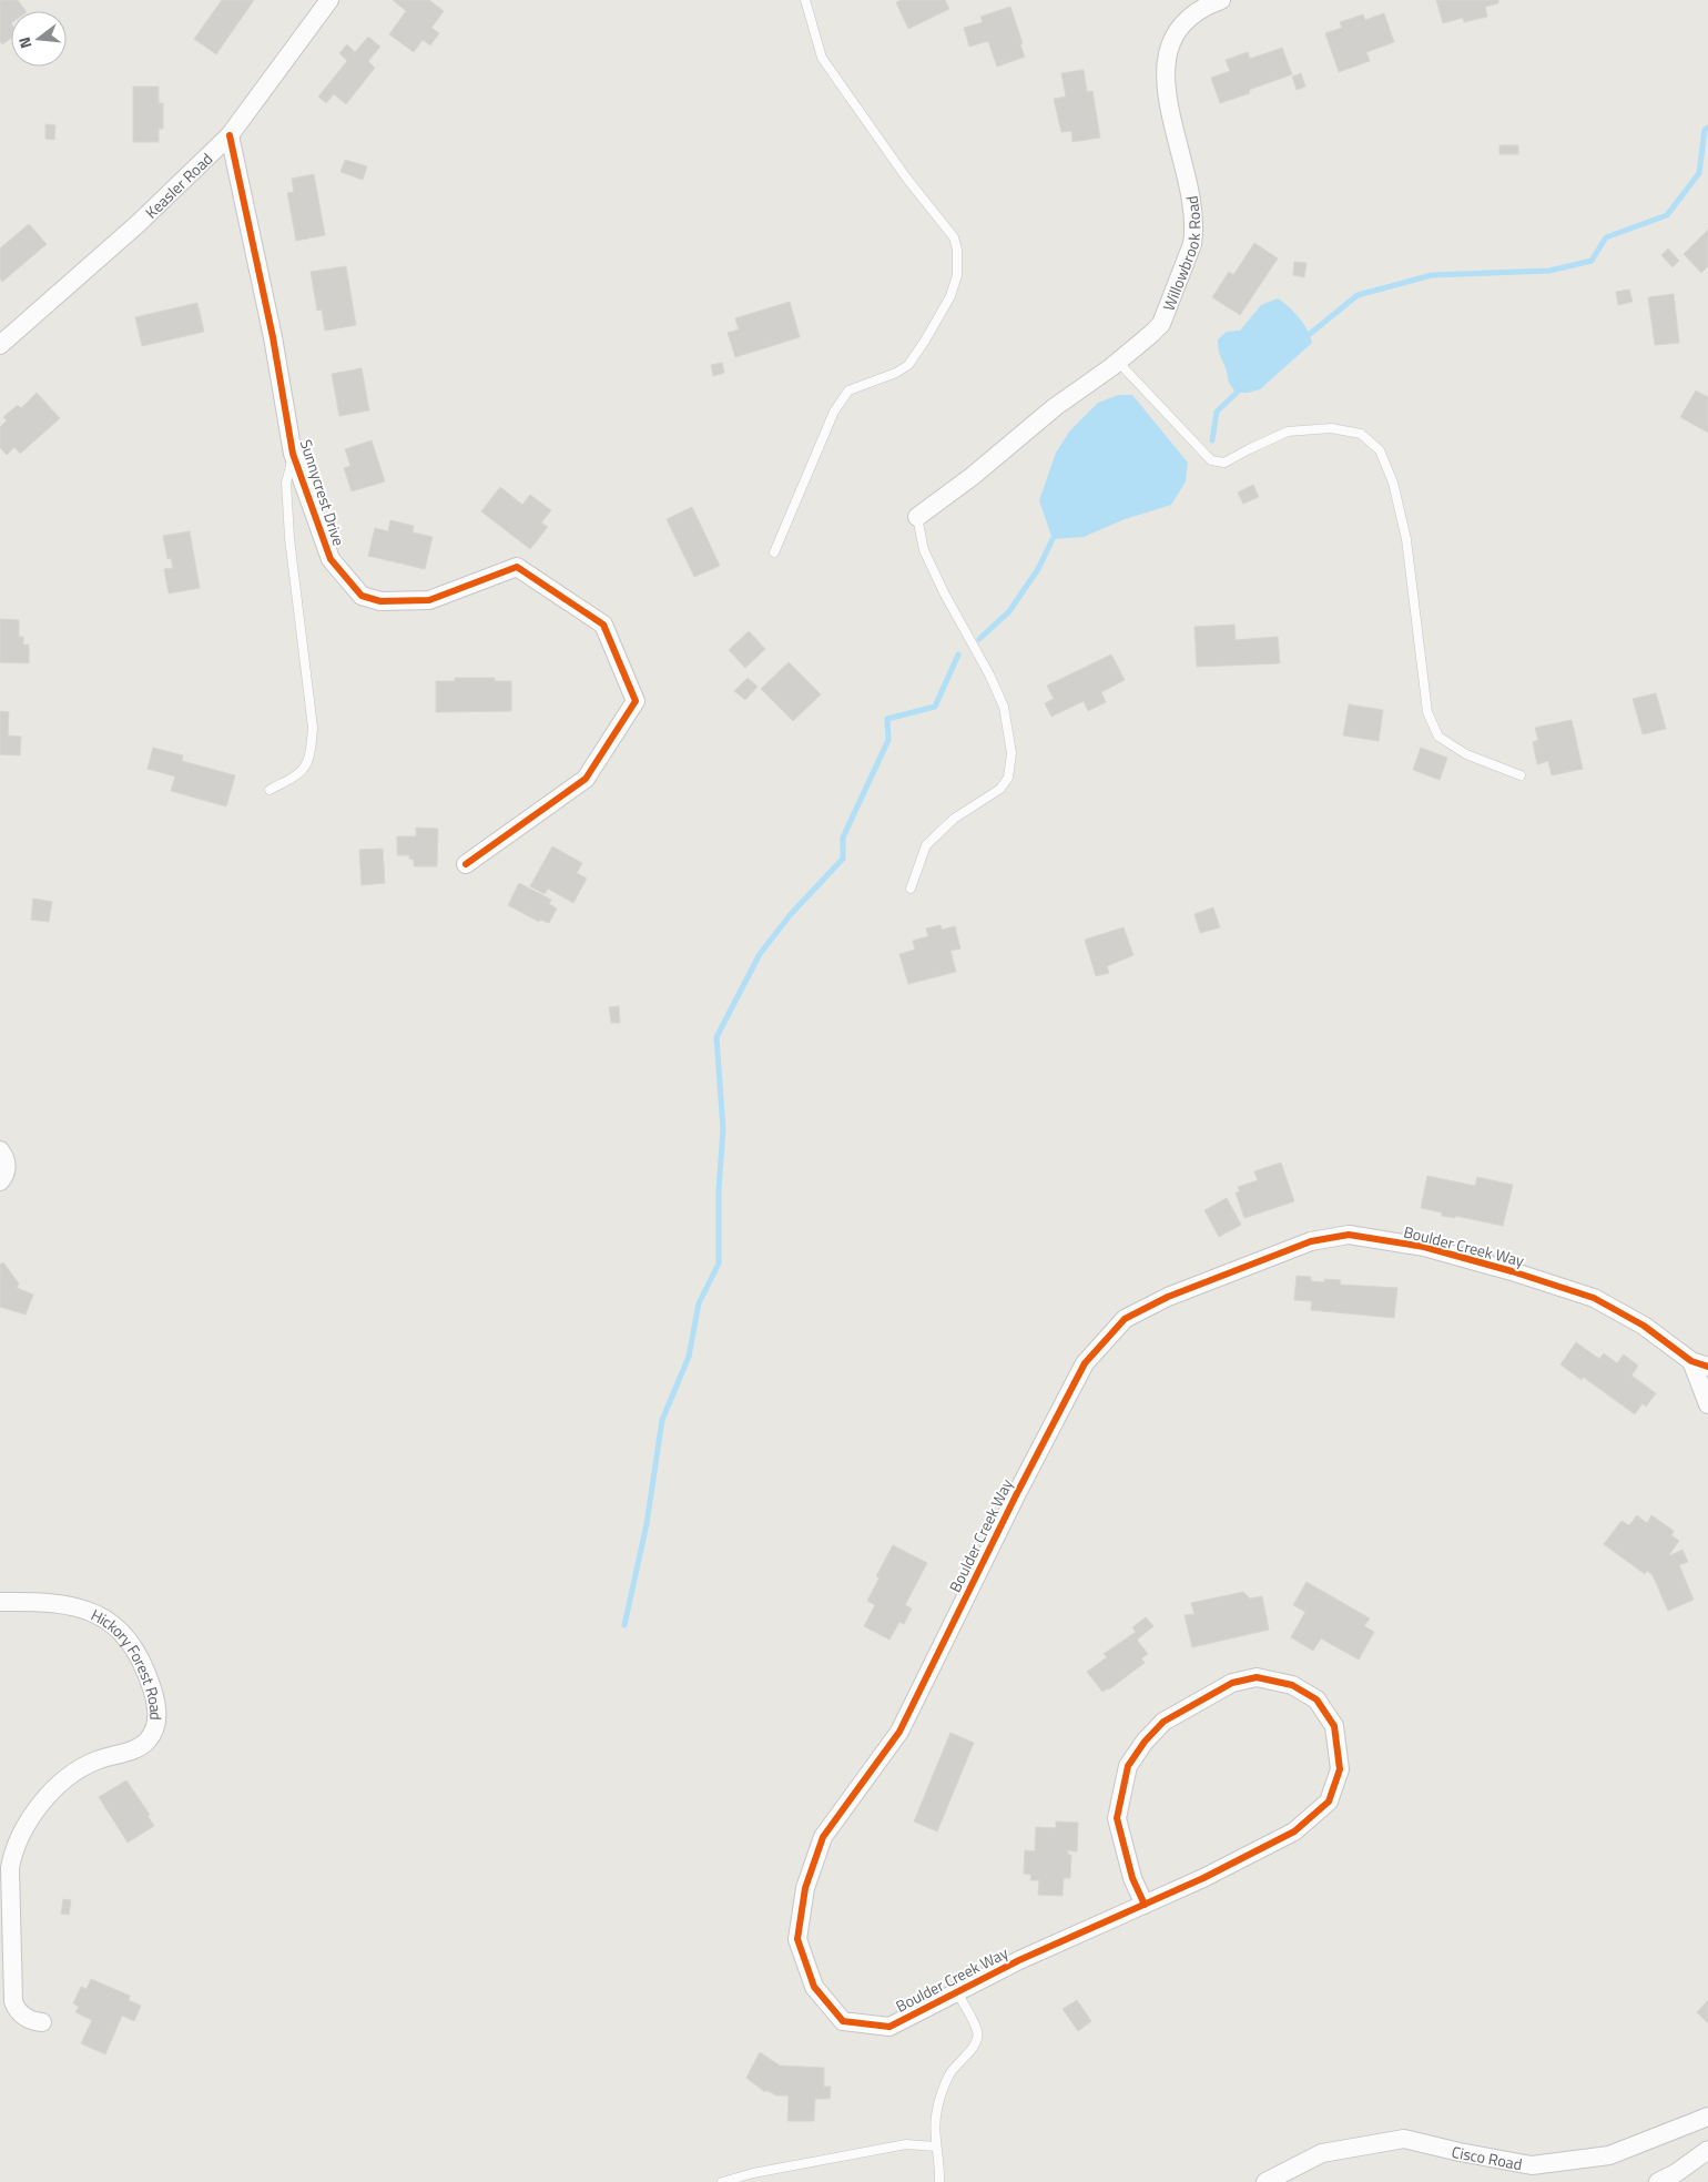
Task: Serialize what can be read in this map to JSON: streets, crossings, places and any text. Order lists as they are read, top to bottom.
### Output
{
  "streets": {
    "street": [
      "Keasler Road",
      "Willowbrook Road",
      "Sunnycrest Drive",
      "Boulder Creek Way",
      "Hickory Forest Road",
      "Cisco Road"
    ]
  },
  "crossings": [
    ["Keasler Road", "Sunnycrest Drive"]
  ],
  "north": "left"
}
